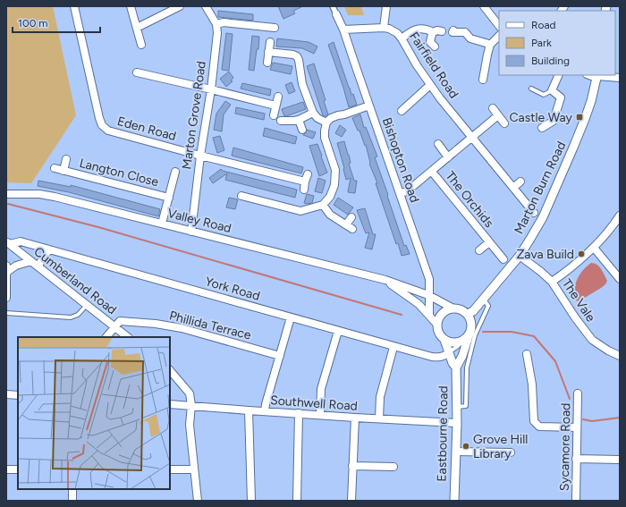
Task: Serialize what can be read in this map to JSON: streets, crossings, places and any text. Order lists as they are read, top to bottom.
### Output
{
  "streets": {
    "street": [
      "Fairfield Road",
      "Marton Grove Road",
      "Eden Road",
      "Bishopton Road",
      "Langton Close",
      "Marton Burn Road",
      "The Orchids",
      "Valley Road",
      "Cumberland Road",
      "York Road",
      "The Vale",
      "Phillida Terrace",
      "Southwell Road",
      "Eastbourne Road",
      "Sycamore Road"
    ]
  },
  "crossings": [
    ["Fairfield Road", "Bishopton Road"],
    ["Marton Grove Road", "Eden Road"],
    ["Marton Grove Road", "Valley Road"],
    ["Bishopton Road", "Valley Road"],
    ["Langton Close", "Valley Road"],
    ["Marton Burn Road", "Valley Road"],
    ["Marton Burn Road", "The Vale"],
    ["Cumberland Road", "York Road"],
    ["Cumberland Road", "Phillida Terrace"],
    ["Southwell Road", "Eastbourne Road"]
  ],
  "places": {
    "transit": ["Castle Way"],
    "other": ["Zava Build", "Grove Hill Library"]
  },
  "legend": ["Road", "Park", "Building"],
  "scale_bar": "100 m"
}
